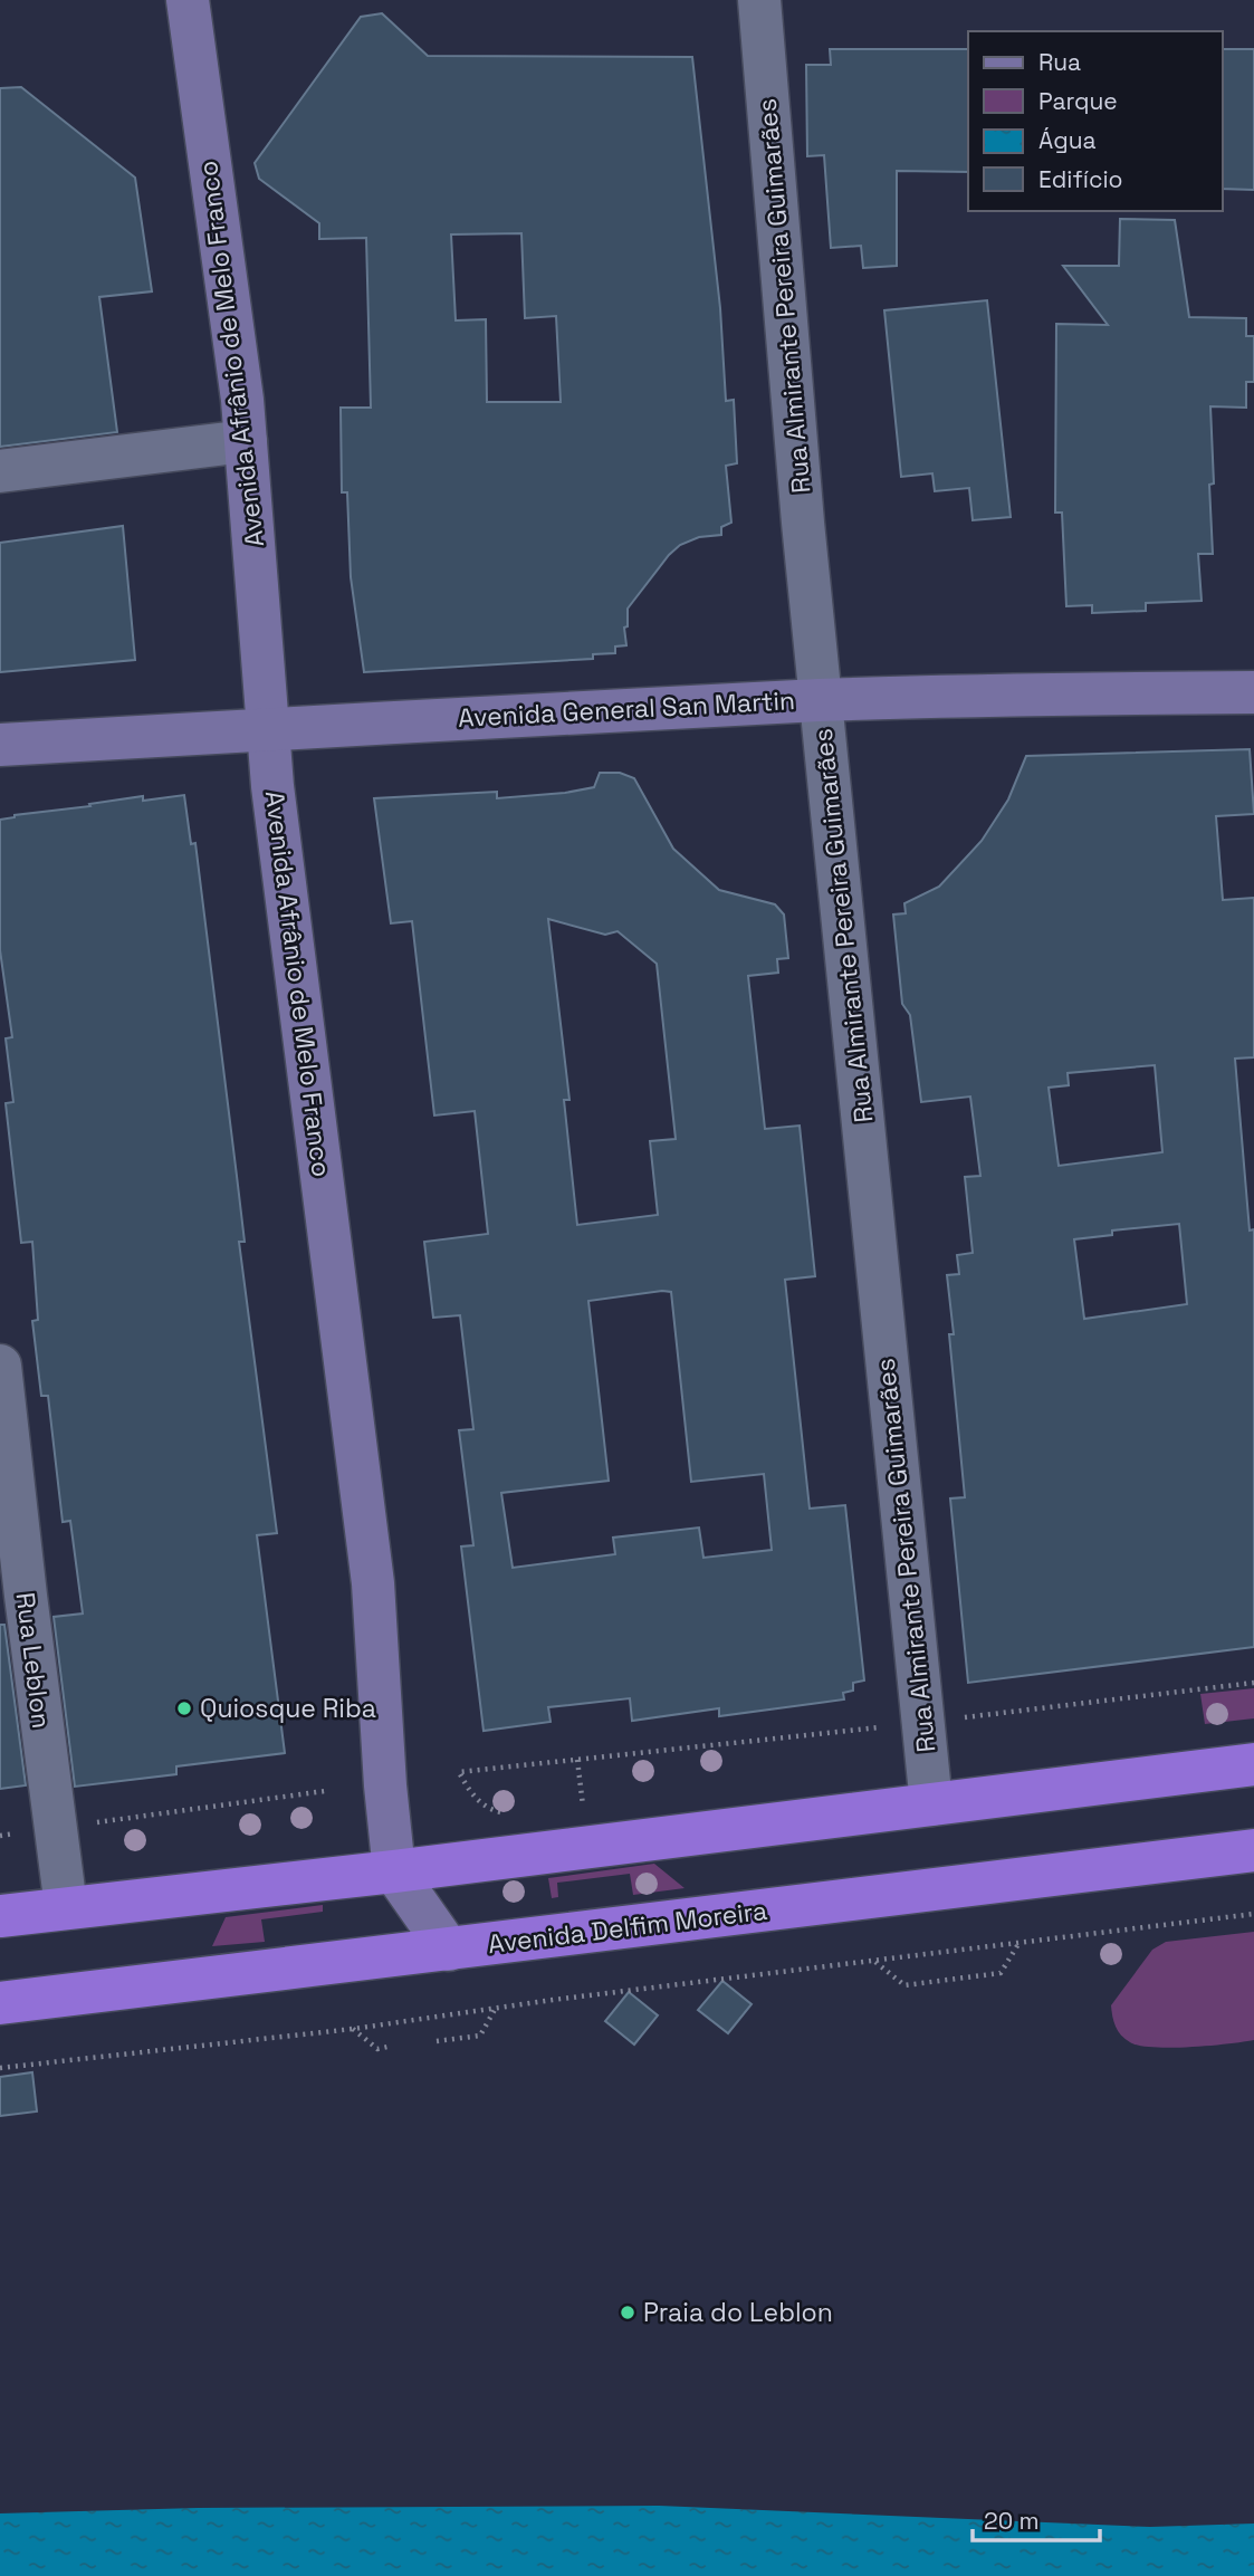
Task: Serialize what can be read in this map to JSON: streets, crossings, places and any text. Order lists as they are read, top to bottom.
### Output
{
  "streets": {
    "highway": ["Avenida Delfim Moreira"],
    "street": [
      "Rua Almirante Pereira Guimarães",
      "Avenida Afrânio de Melo Franco",
      "Avenida General San Martin",
      "Rua Leblon"
    ]
  },
  "crossings": [
    ["Rua Almirante Pereira Guimarães", "Avenida General San Martin"],
    ["Avenida Afrânio de Melo Franco", "Avenida General San Martin"],
    ["Avenida Afrânio de Melo Franco", "Avenida Delfim Moreira"]
  ],
  "places": ["Quiosque Riba", "Praia do Leblon"],
  "legend": [
    "Rua",
    "Parque",
    "Água",
    "Edifício"
  ],
  "scale_bar": "20 m"
}
